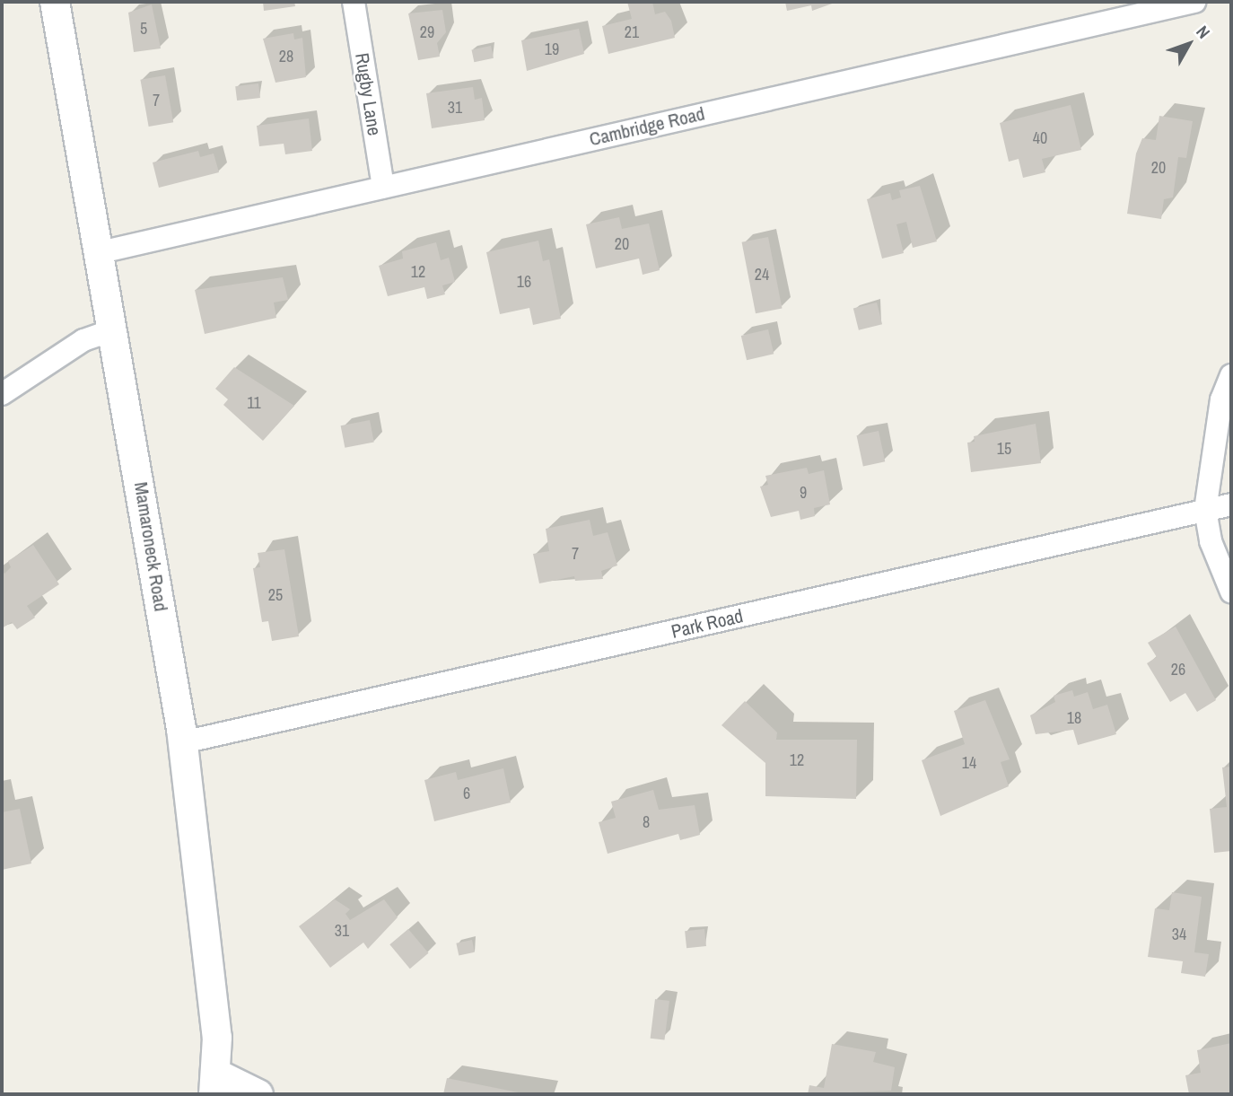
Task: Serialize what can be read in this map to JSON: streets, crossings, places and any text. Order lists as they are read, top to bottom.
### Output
{
  "streets": {
    "street": [
      "Rugby Lane",
      "Cambridge Road",
      "Mamaroneck Road",
      "Park Road"
    ]
  },
  "crossings": [
    ["Rugby Lane", "Cambridge Road"],
    ["Cambridge Road", "Mamaroneck Road"],
    ["Mamaroneck Road", "Park Road"]
  ],
  "house_numbers": [
    "5",
    "29",
    "21",
    "19",
    "28",
    "7",
    "31",
    "40",
    "20",
    "20",
    "12",
    "24",
    "16",
    "11",
    "15",
    "9",
    "7",
    "25",
    "26",
    "18",
    "12",
    "14",
    "6",
    "8",
    "31",
    "34"
  ],
  "north": "top right"
}
